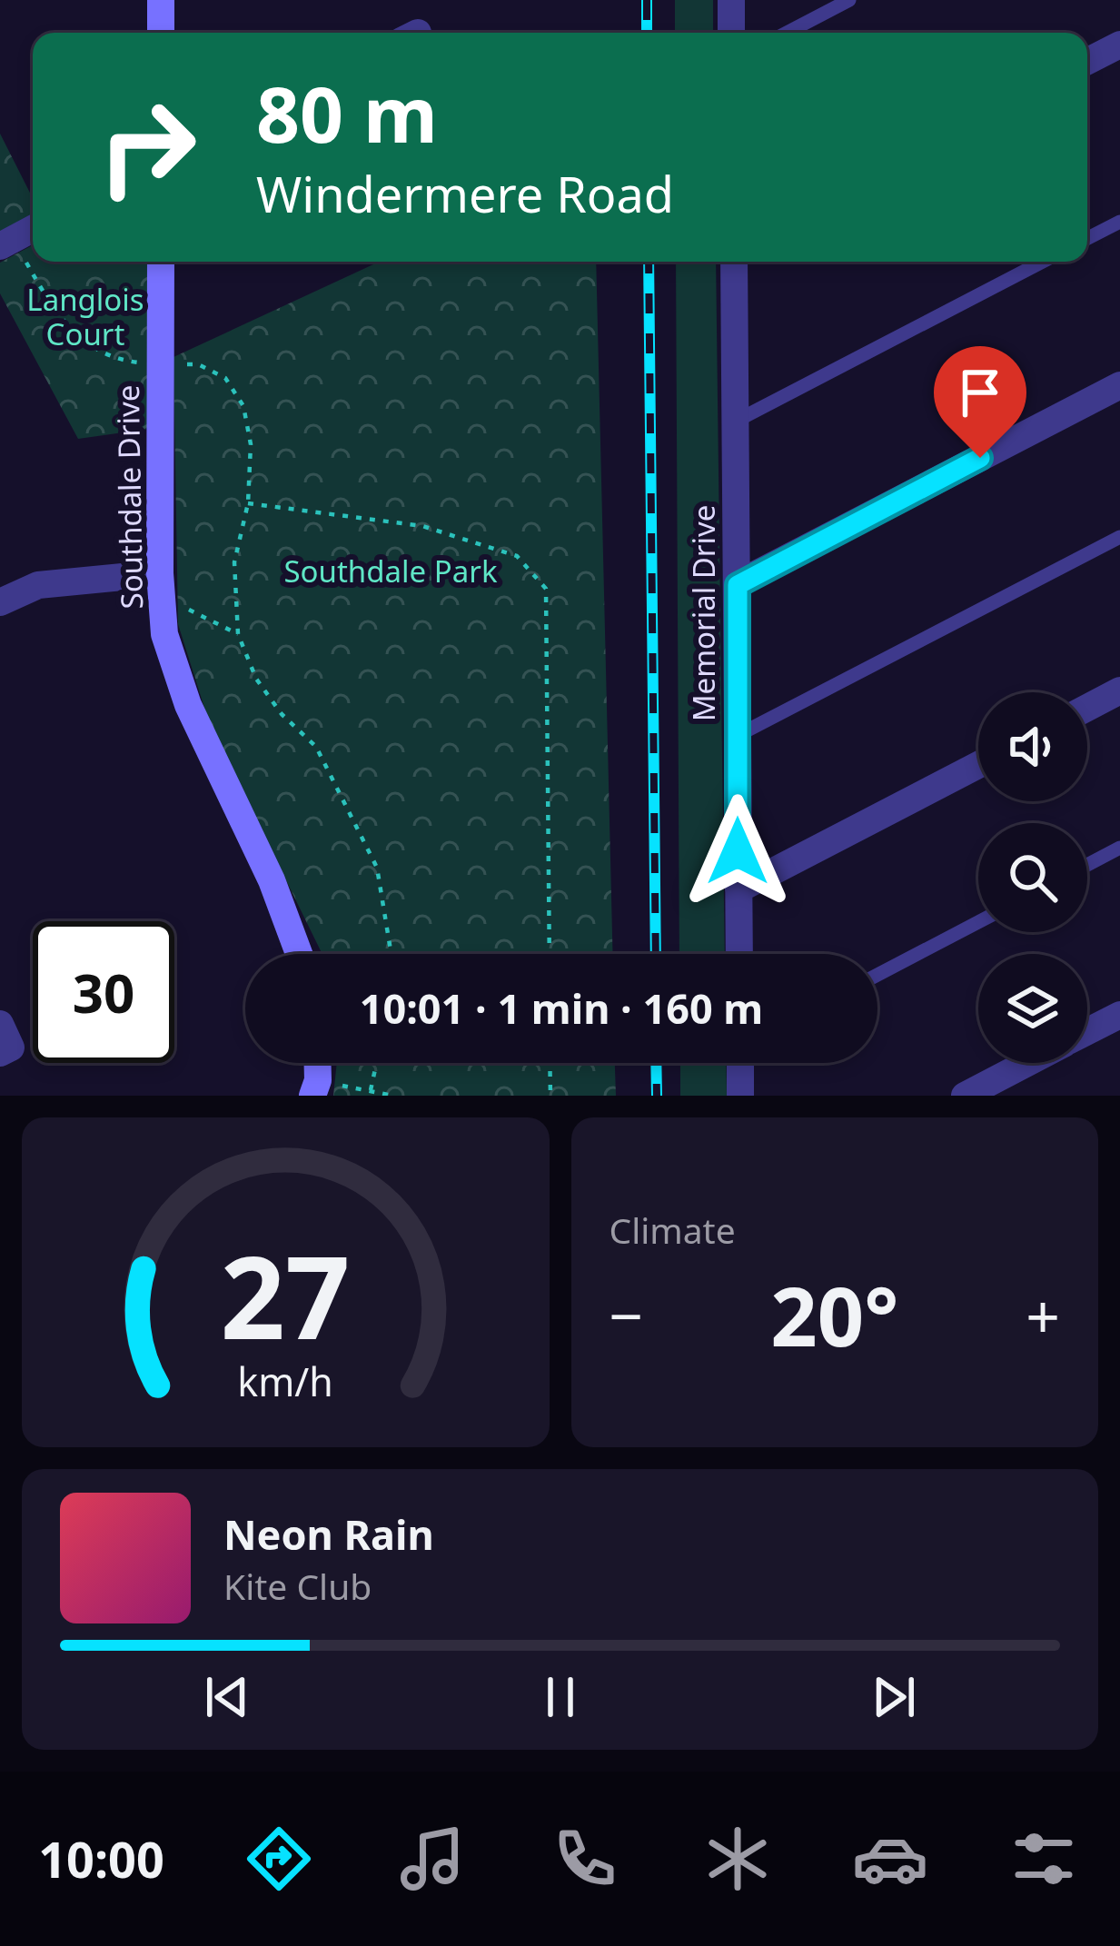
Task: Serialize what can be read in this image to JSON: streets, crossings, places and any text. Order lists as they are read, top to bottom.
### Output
{
  "streets": {
    "street": ["Southdale Drive", "Memorial Drive"]
  },
  "parks": ["Langlois Court", "Southdale Park"],
  "page": {
    "turn": ["80 m", "Windermere Road"],
    "limit": "30",
    "trip": "10:01 · 1 min · 160 m",
    "tile": "Climate",
    "heat": ["−", "20°", "+"],
    "song": ["Neon Rain", "Kite Club"],
    "tabs": "10:00",
    "gauge": ["27", "km/h"]
  }
}
